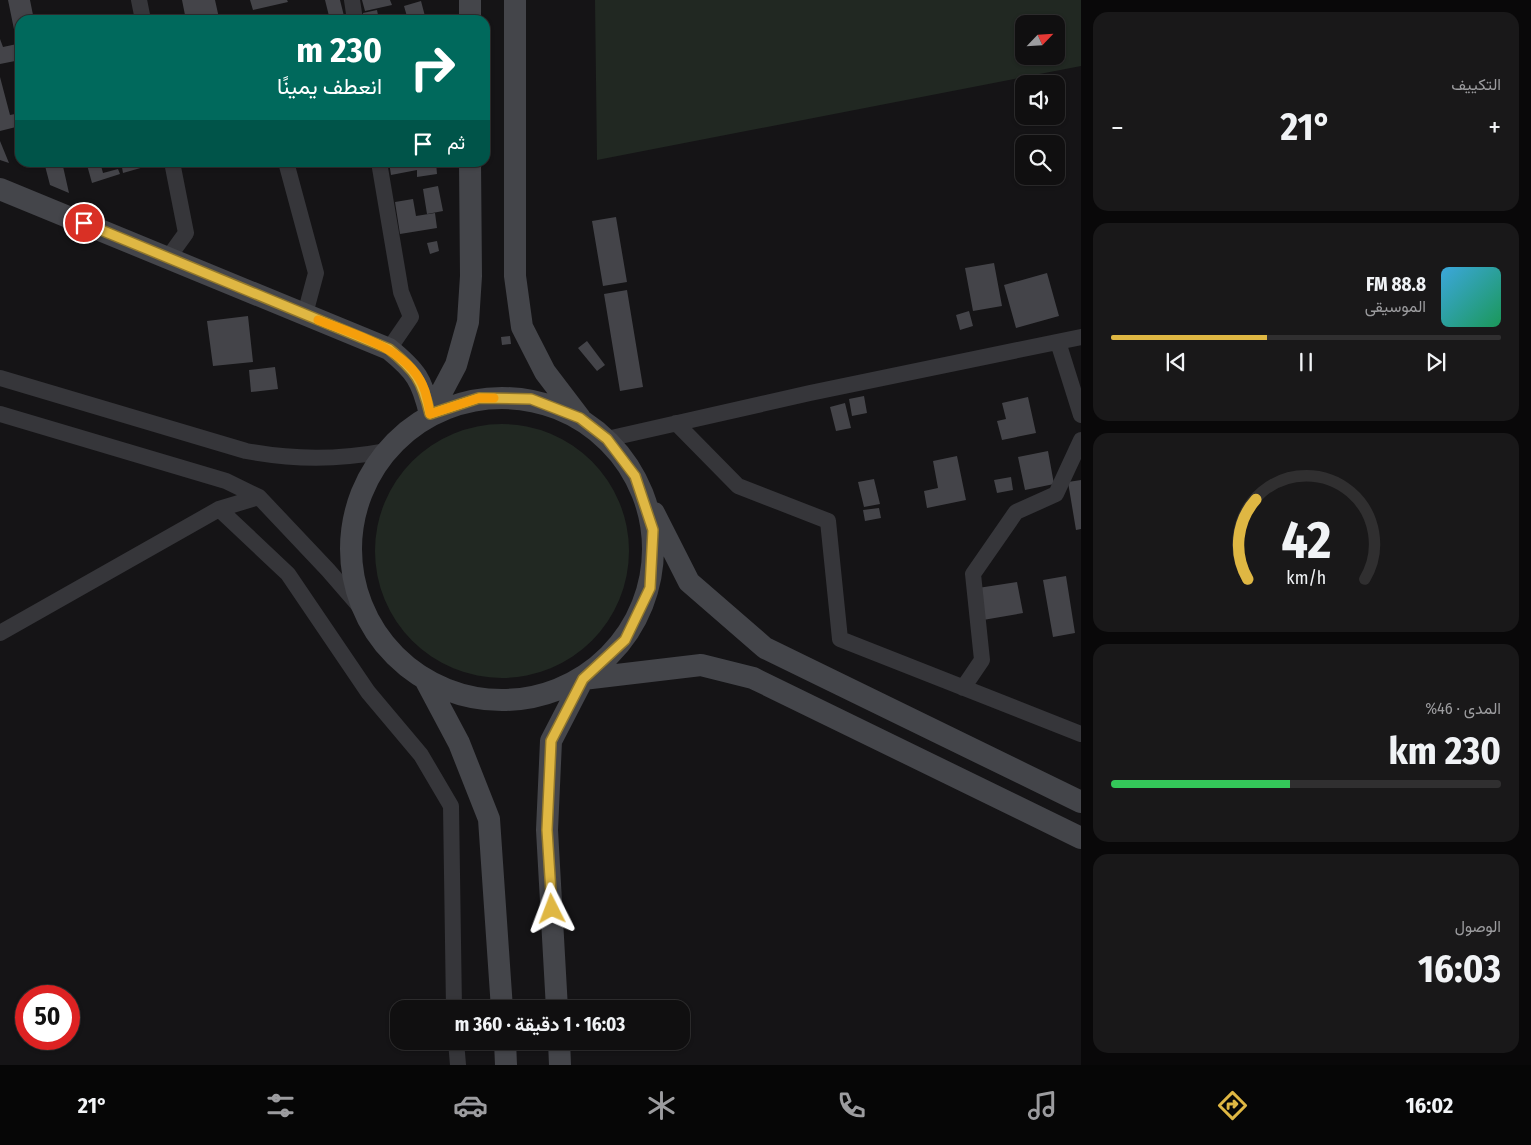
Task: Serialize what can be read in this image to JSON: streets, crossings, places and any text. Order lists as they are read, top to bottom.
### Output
{
  "north": "top right",
  "page": {
    "tile": [
      "التكييف",
      ["المدى · 46%", "230 km"],
      ["الوصول", "16:03"]
    ],
    "turn": ["230 m", "انعطف يمينًا"],
    "heat": ["−", "21°", "+"],
    "then": "ثم",
    "song": ["88.8 FM", "الموسيقى"],
    "limit": "50",
    "trip": "16:03 · 1 دقيقة · 360 m",
    "tabs": ["16:02", "21°"],
    "gauge": ["42", "km/h"]
  }
}
